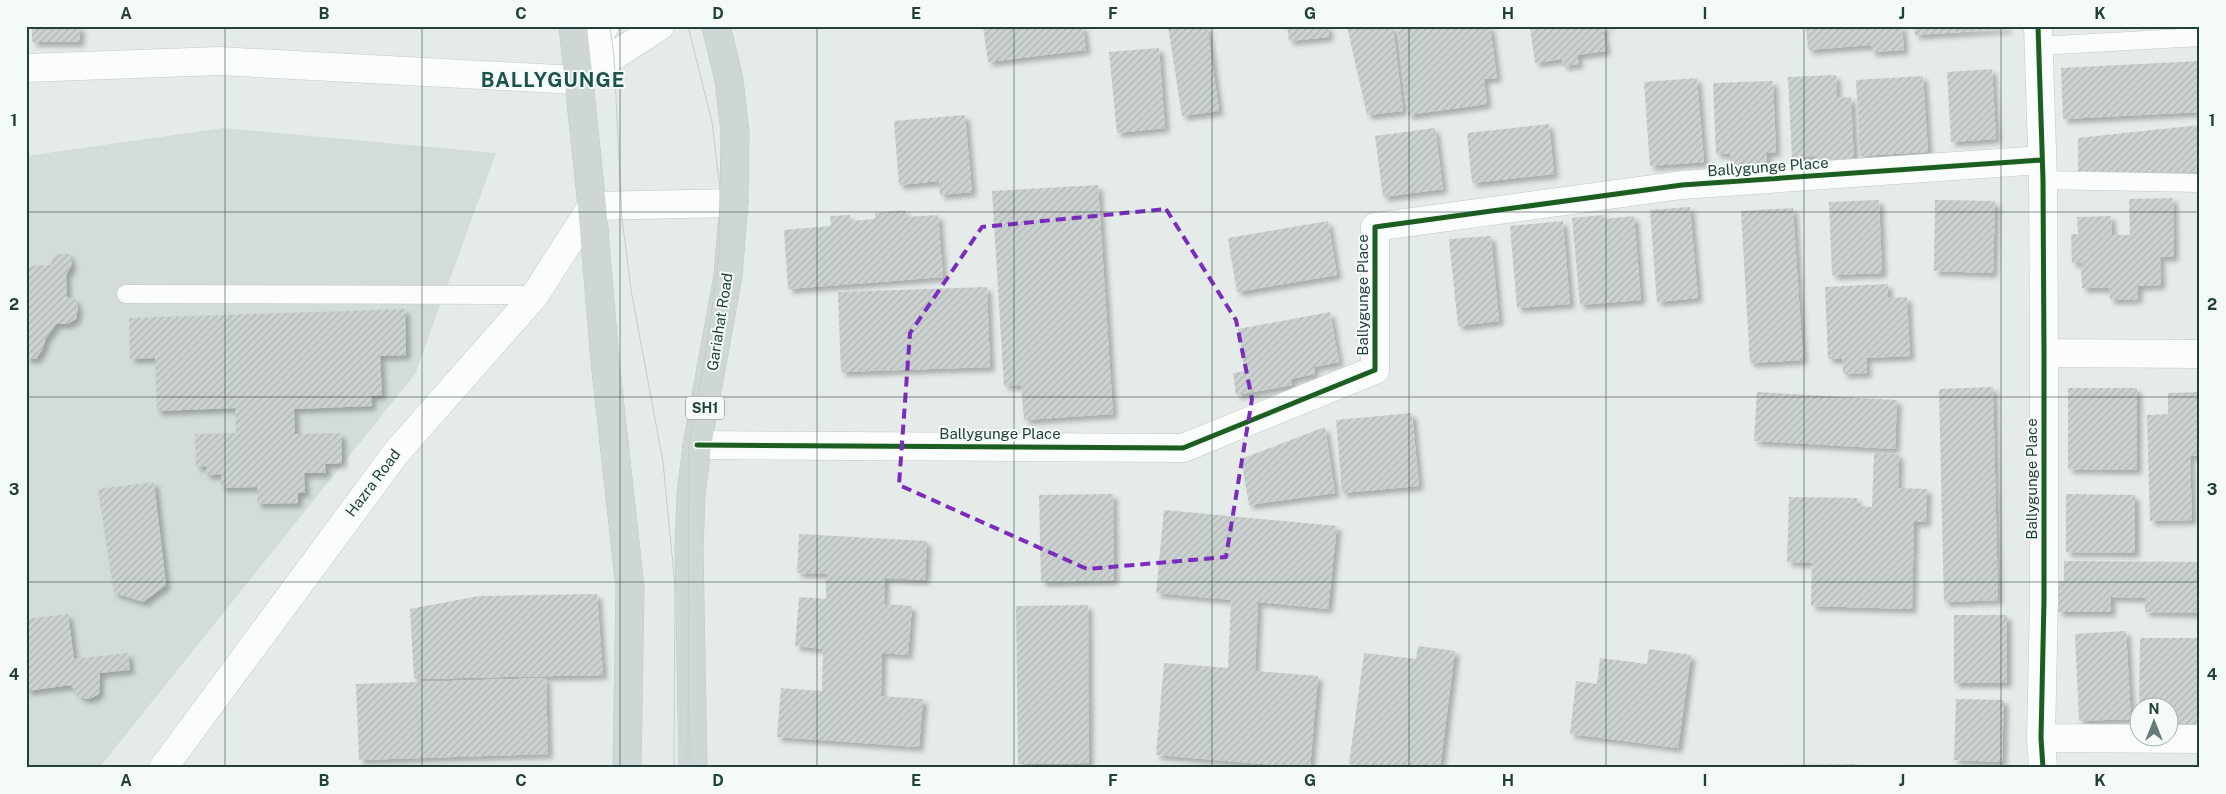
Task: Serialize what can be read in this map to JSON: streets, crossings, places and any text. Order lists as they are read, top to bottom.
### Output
{
  "streets": {
    "main road": ["Gariahat Road", "SH1"],
    "street": ["Ballygunge Place", "Hazra Road"]
  },
  "crossings": [
    ["Ballygunge Place", "Gariahat Road"]
  ],
  "districts": ["BALLYGUNGE"],
  "north": "top",
  "grid": {
    "columns": [
      "A",
      "B",
      "C",
      "D",
      "E",
      "F",
      "G",
      "H",
      "I",
      "J",
      "K"
    ],
    "rows": [
      "1",
      "2",
      "3",
      "4"
    ]
  }
}
